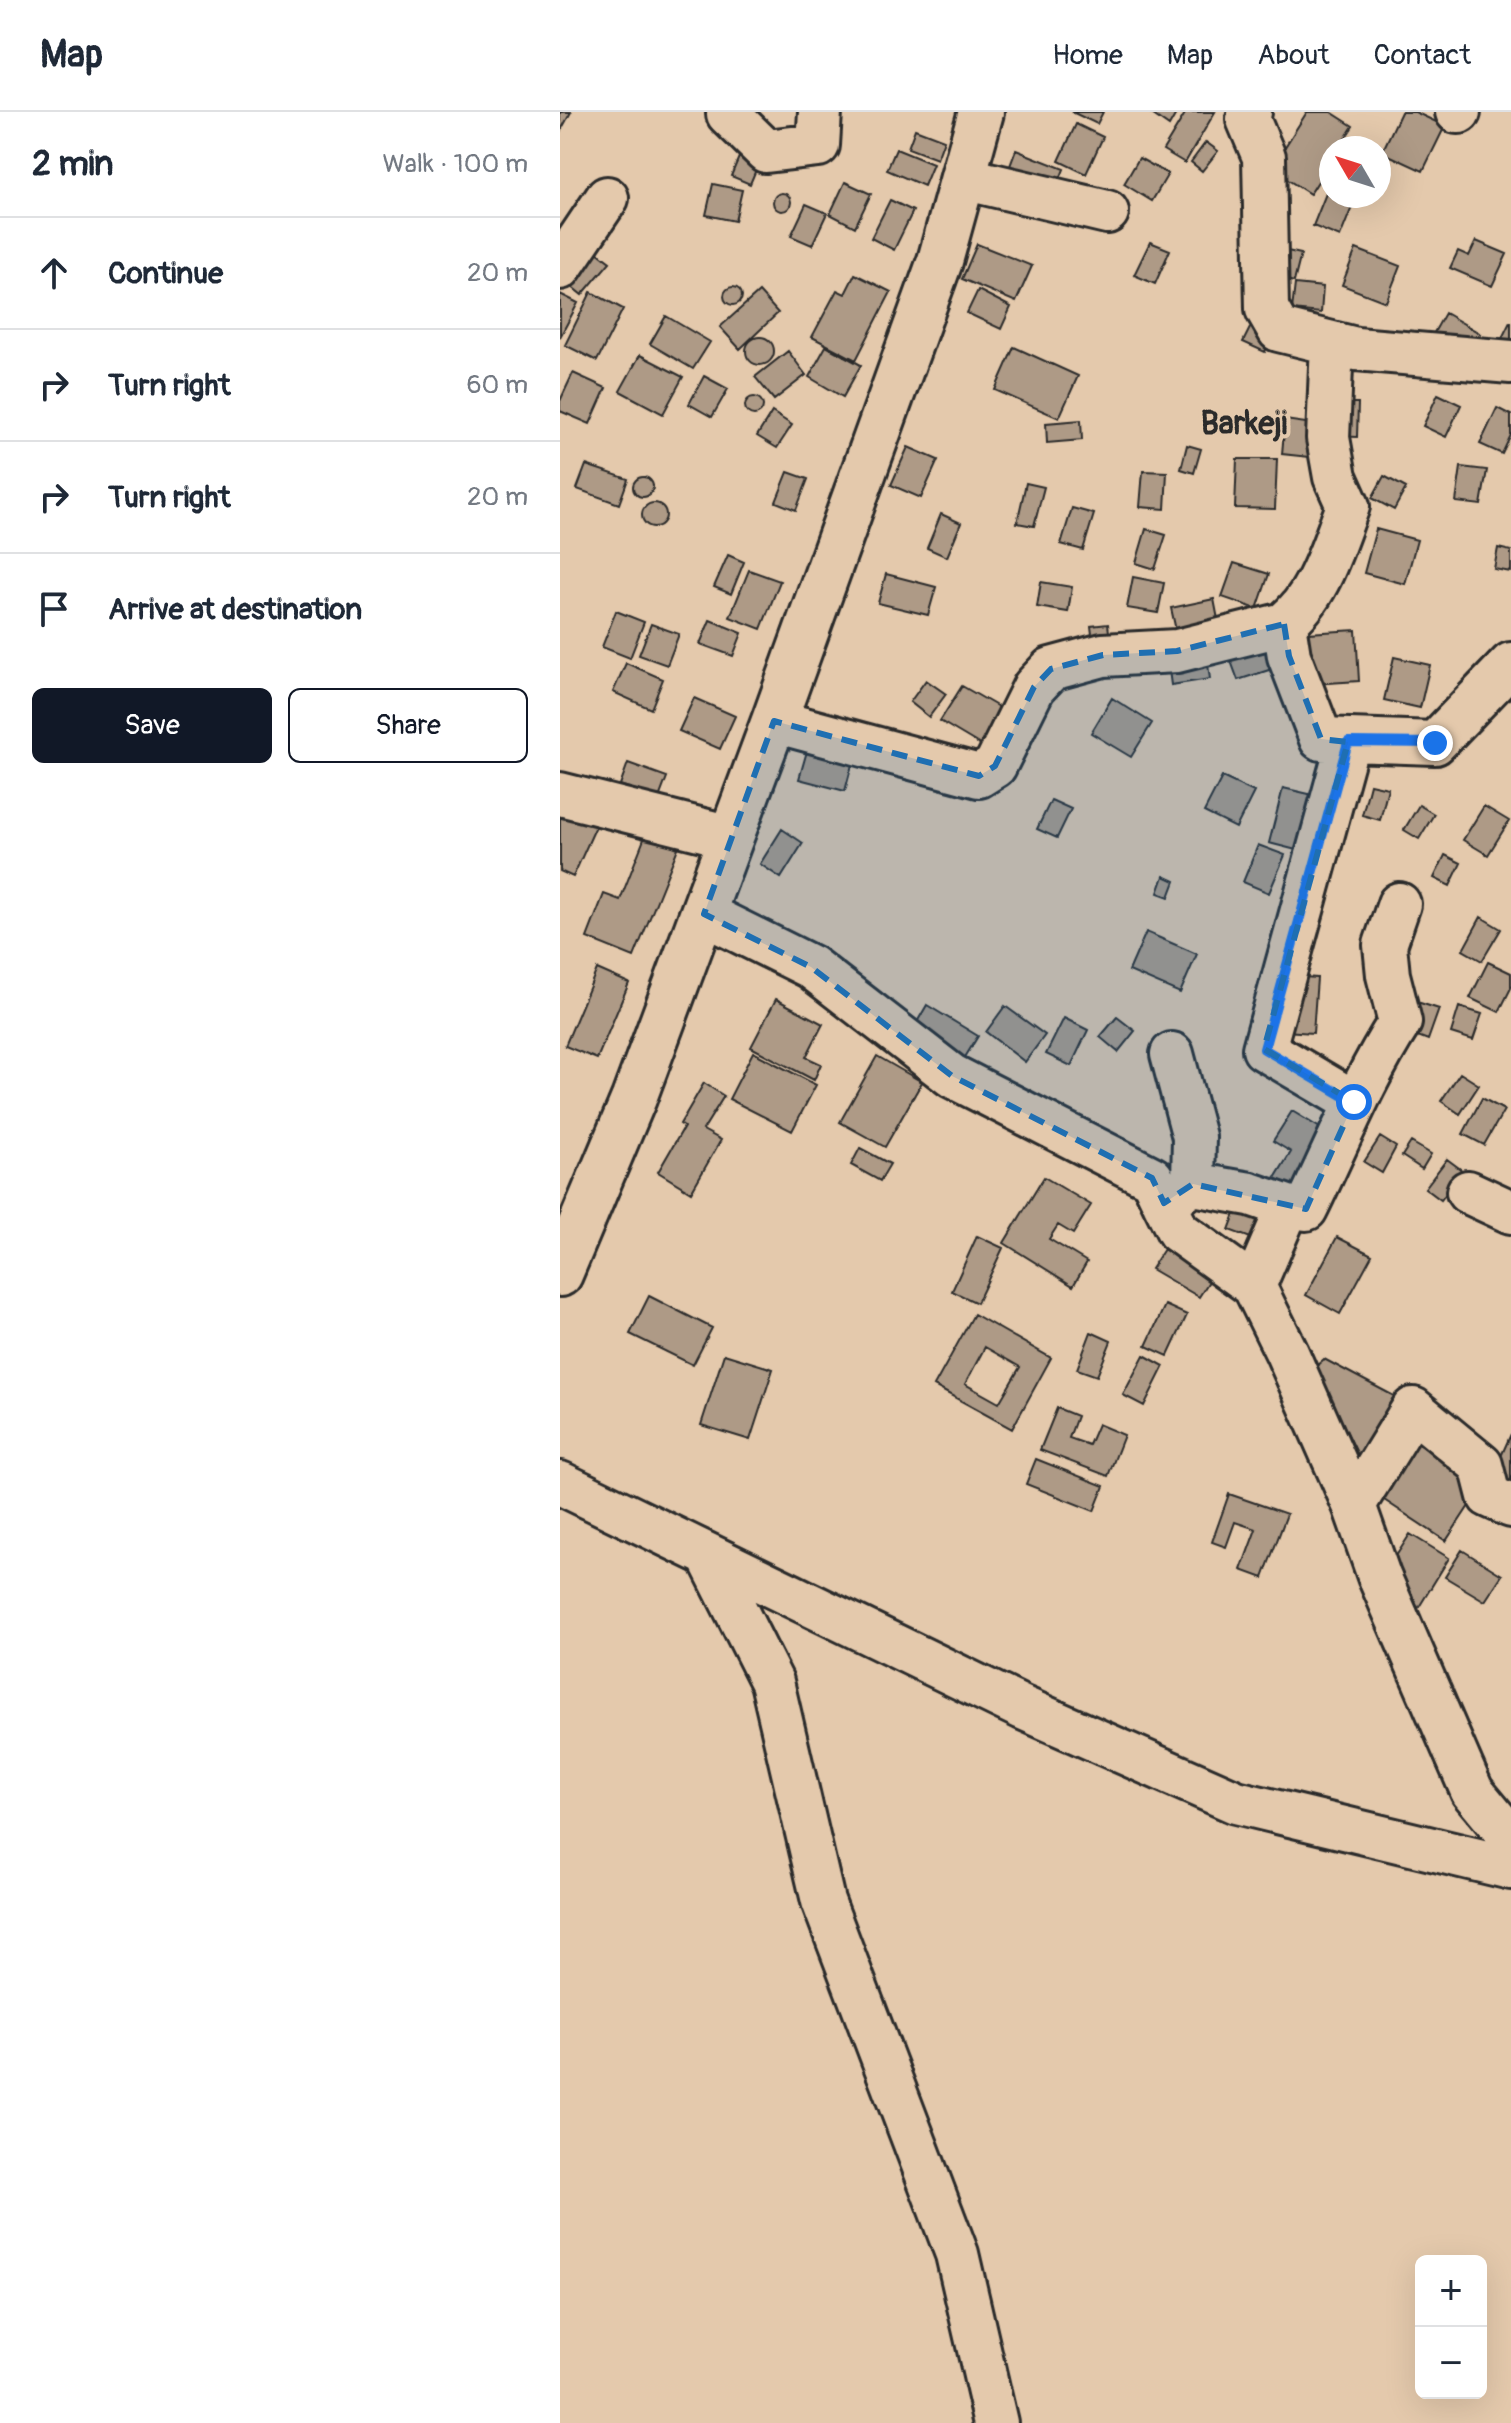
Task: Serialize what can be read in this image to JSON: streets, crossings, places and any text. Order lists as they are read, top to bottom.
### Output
{
  "districts": ["Barkeji"],
  "north": "top left",
  "page": {
    "header": "Map",
    "nav": [
      "Home",
      "Map",
      "About",
      "Contact"
    ],
    "heading": ["2 min", "Walk · 100 m"],
    "list": [
      ["Continue", "20 m"],
      ["Turn right", "60 m"],
      ["Turn right", "20 m"],
      "Arrive at destination"
    ],
    "buttons": ["Save", "Share"],
    "map_buttons": ["+", "−"]
  }
}
